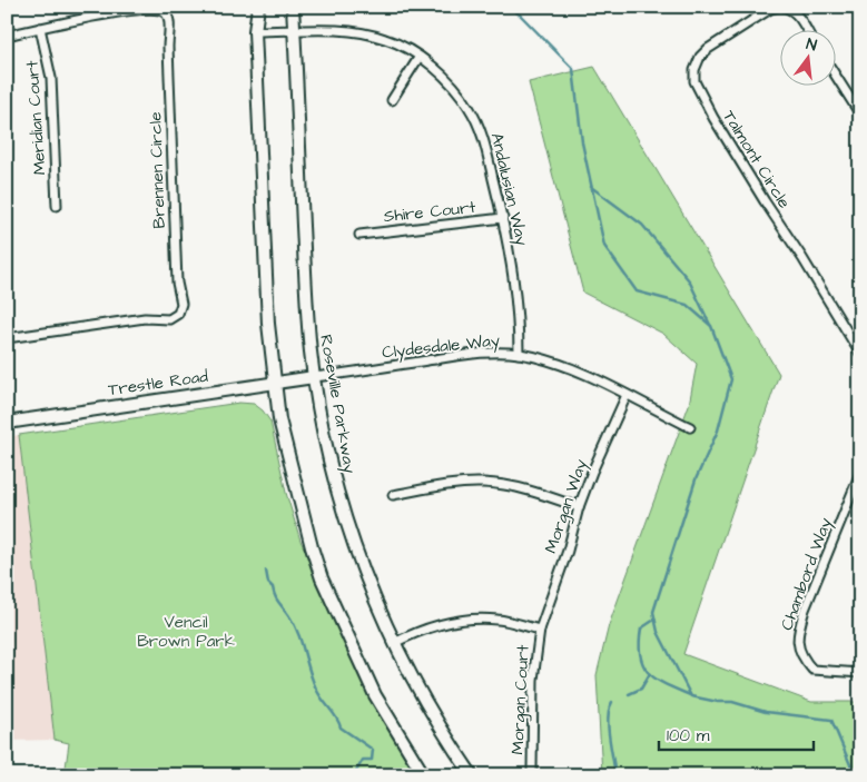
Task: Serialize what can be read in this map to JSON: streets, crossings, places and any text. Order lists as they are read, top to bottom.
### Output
{
  "streets": {
    "main road": ["Trestle Road", "Roseville Parkway"],
    "street": [
      "Meridian Court",
      "Talmont Circle",
      "Brennen Circle",
      "Andalusian Way",
      "Shire Court",
      "Clydesdale Way",
      "Morgan Way",
      "Chambord Way",
      "Morgan Court"
    ]
  },
  "crossings": [
    ["Meridian Court", "Brennen Circle"],
    ["Andalusian Way", "Shire Court"],
    ["Andalusian Way", "Clydesdale Way"],
    ["Andalusian Way", "Roseville Parkway"],
    ["Clydesdale Way", "Trestle Road"],
    ["Clydesdale Way", "Roseville Parkway"],
    ["Clydesdale Way", "Morgan Way"],
    ["Trestle Road", "Roseville Parkway"],
    ["Morgan Way", "Morgan Court"]
  ],
  "parks": ["Vencil Brown Park"],
  "scale_bar": "100 m",
  "north": "top"
}
